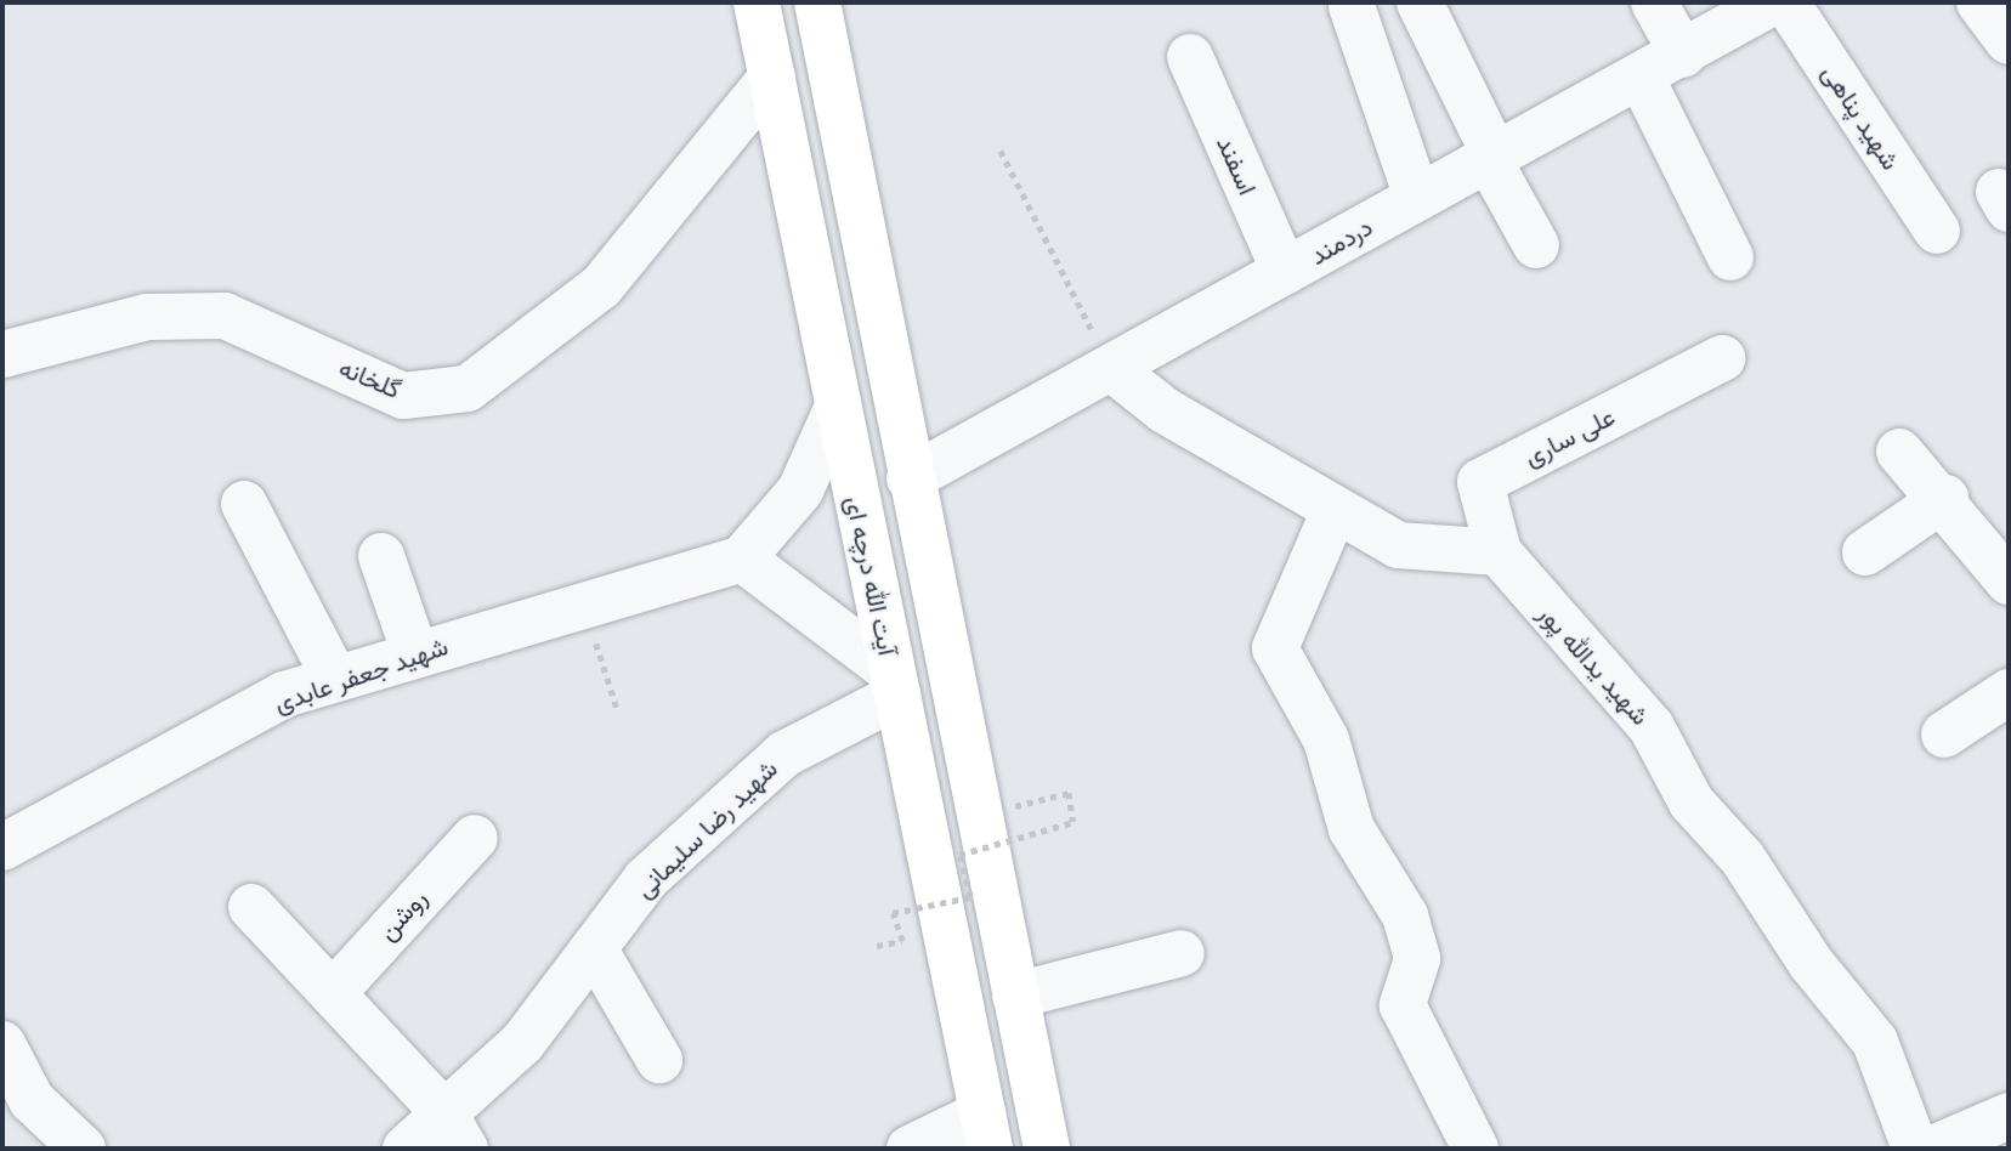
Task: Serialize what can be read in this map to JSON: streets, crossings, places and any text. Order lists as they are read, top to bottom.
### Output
{
  "streets": {
    "main road": ["آیت الله درچه ای"],
    "street": [
      "شهید پناهی",
      "اسفند",
      "دردمند",
      "گلخانه",
      "علی ساری",
      "شهید یدالله پور",
      "شهید جعفر عابدی",
      "شهید رضا سلیمانی",
      "روشن"
    ]
  },
  "crossings": [
    ["اسفند", "دردمند"],
    ["گلخانه", "آیت الله درچه ای"],
    ["علی ساری", "شهید یدالله پور"],
    ["آیت الله درچه ای", "شهید رضا سلیمانی"]
  ]
}
